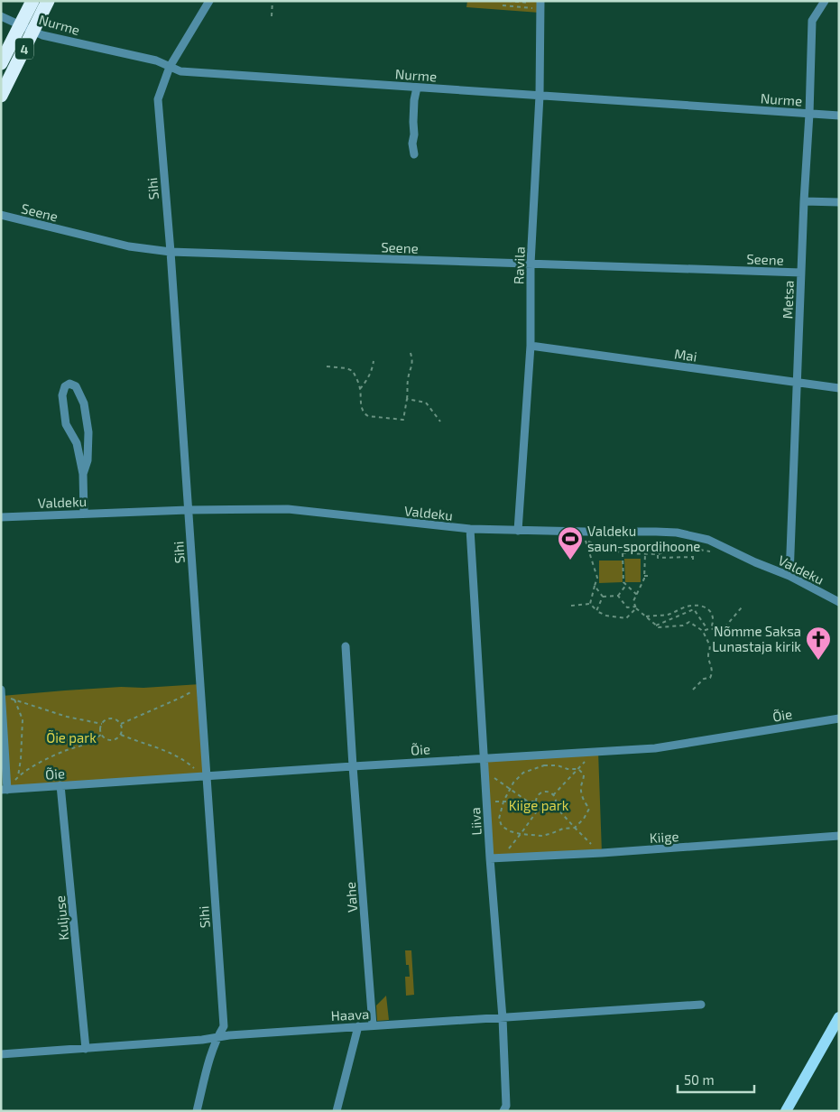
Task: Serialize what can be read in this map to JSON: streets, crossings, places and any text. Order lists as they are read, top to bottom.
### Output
{
  "streets": {
    "highway": ["4"],
    "street": [
      "Nurme",
      "Sihi",
      "Seene",
      "Ravila",
      "Metsa",
      "Mai",
      "Valdeku",
      "Õie",
      "Liiva",
      "Kiige",
      "Vahe",
      "Kuljuse",
      "Haava"
    ]
  },
  "crossings": [
    ["Nurme", "4"],
    ["Nurme", "Sihi"],
    ["Nurme", "Ravila"],
    ["Nurme", "Metsa"],
    ["Sihi", "Seene"],
    ["Sihi", "Valdeku"],
    ["Sihi", "Õie"],
    ["Sihi", "Haava"],
    ["Seene", "Ravila"],
    ["Seene", "Metsa"],
    ["Ravila", "Mai"],
    ["Ravila", "Valdeku"],
    ["Metsa", "Mai"],
    ["Metsa", "Valdeku"],
    ["Valdeku", "Liiva"],
    ["Õie", "Liiva"],
    ["Õie", "Vahe"],
    ["Õie", "Kuljuse"],
    ["Liiva", "Kiige"],
    ["Liiva", "Haava"],
    ["Vahe", "Haava"],
    ["Kuljuse", "Haava"]
  ],
  "parks": ["Õie park", "Kiige park"],
  "places": {
    "sports": ["Valdeku saun-spordihoone"],
    "church": ["Nõmme Saksa Lunastaja kirik"]
  },
  "scale_bar": "50 m"
}
